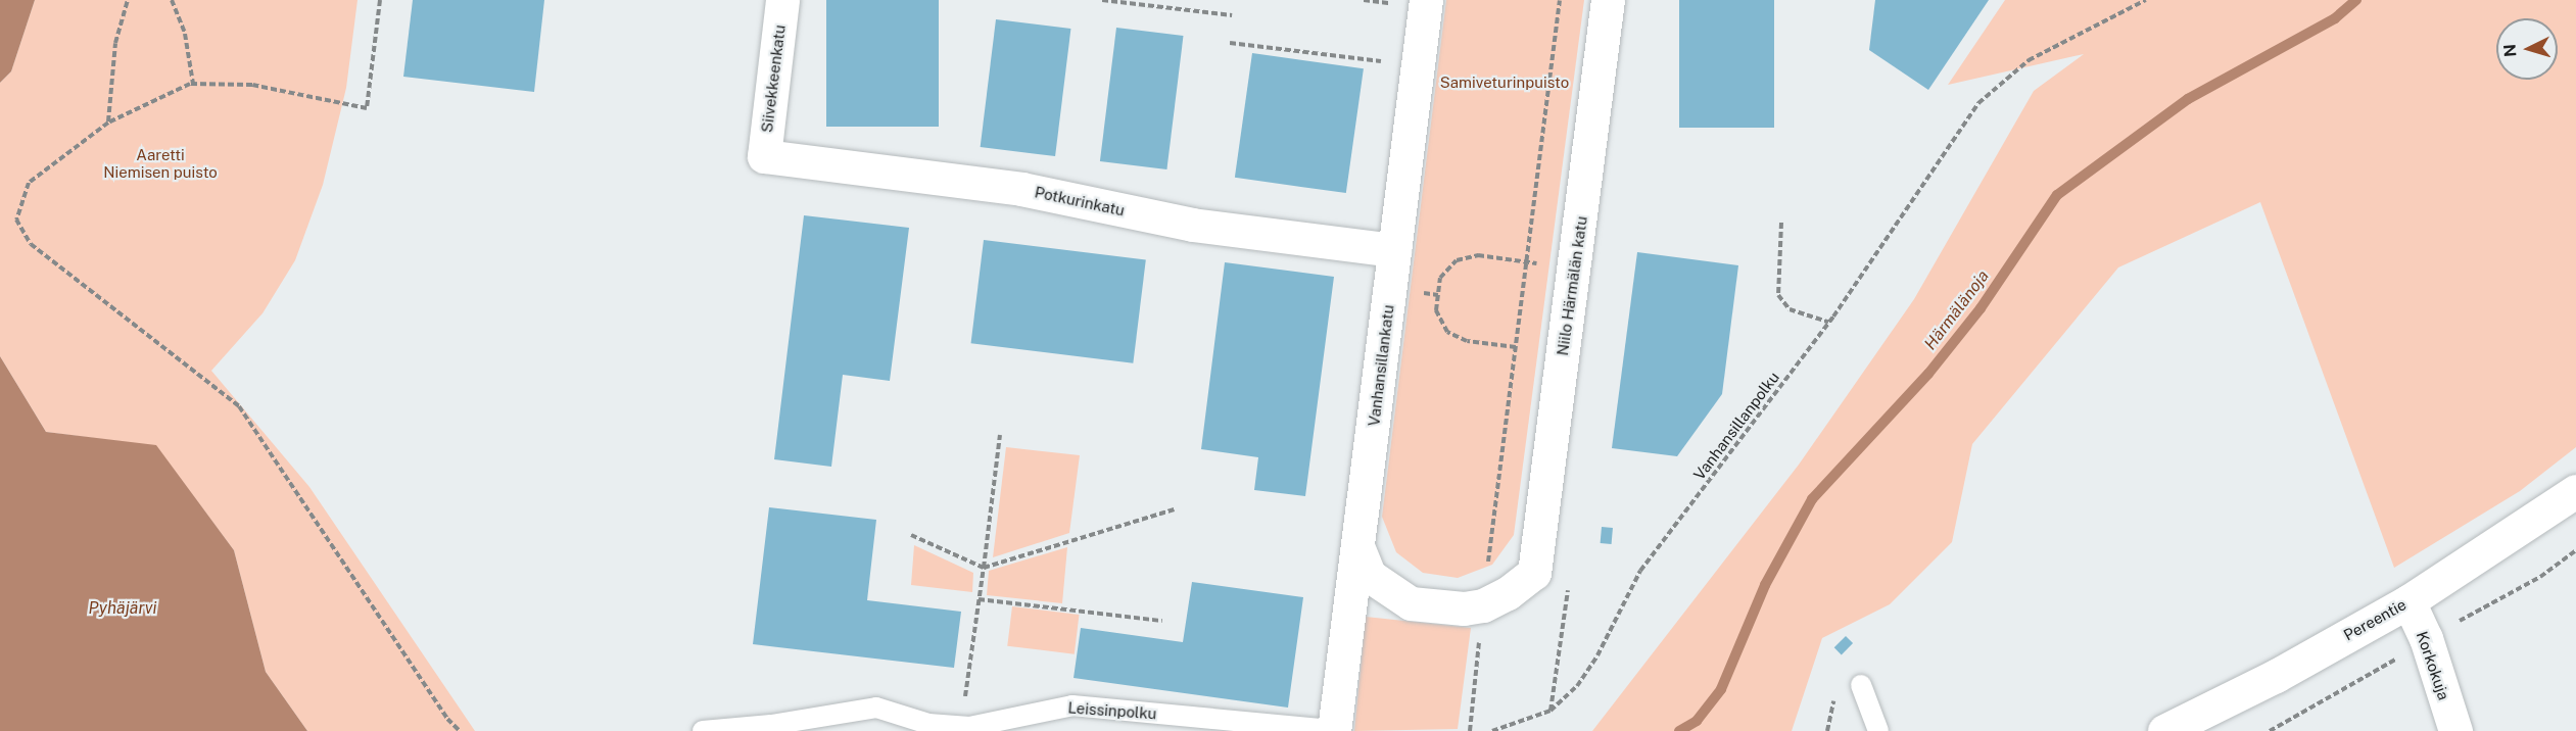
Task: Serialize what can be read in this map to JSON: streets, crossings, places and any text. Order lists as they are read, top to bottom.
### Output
{
  "streets": {
    "street": [
      "Siivekkeenkatu",
      "Potkurinkatu",
      "Niilo Härmälän katu",
      "Vanhansillankatu",
      "Pereentie",
      "Korkokuja"
    ],
    "lane": ["Leissinpolku"],
    "path": ["Vanhansillanpolku"]
  },
  "crossings": [
    ["Siivekkeenkatu", "Potkurinkatu"],
    ["Potkurinkatu", "Vanhansillankatu"],
    ["Vanhansillankatu", "Leissinpolku"],
    ["Pereentie", "Korkokuja"]
  ],
  "water": ["Härmälänoja", "Pyhäjärvi"],
  "parks": ["Samiveturinpuisto", "Aaretti Niemisen puisto"],
  "north": "left"
}
